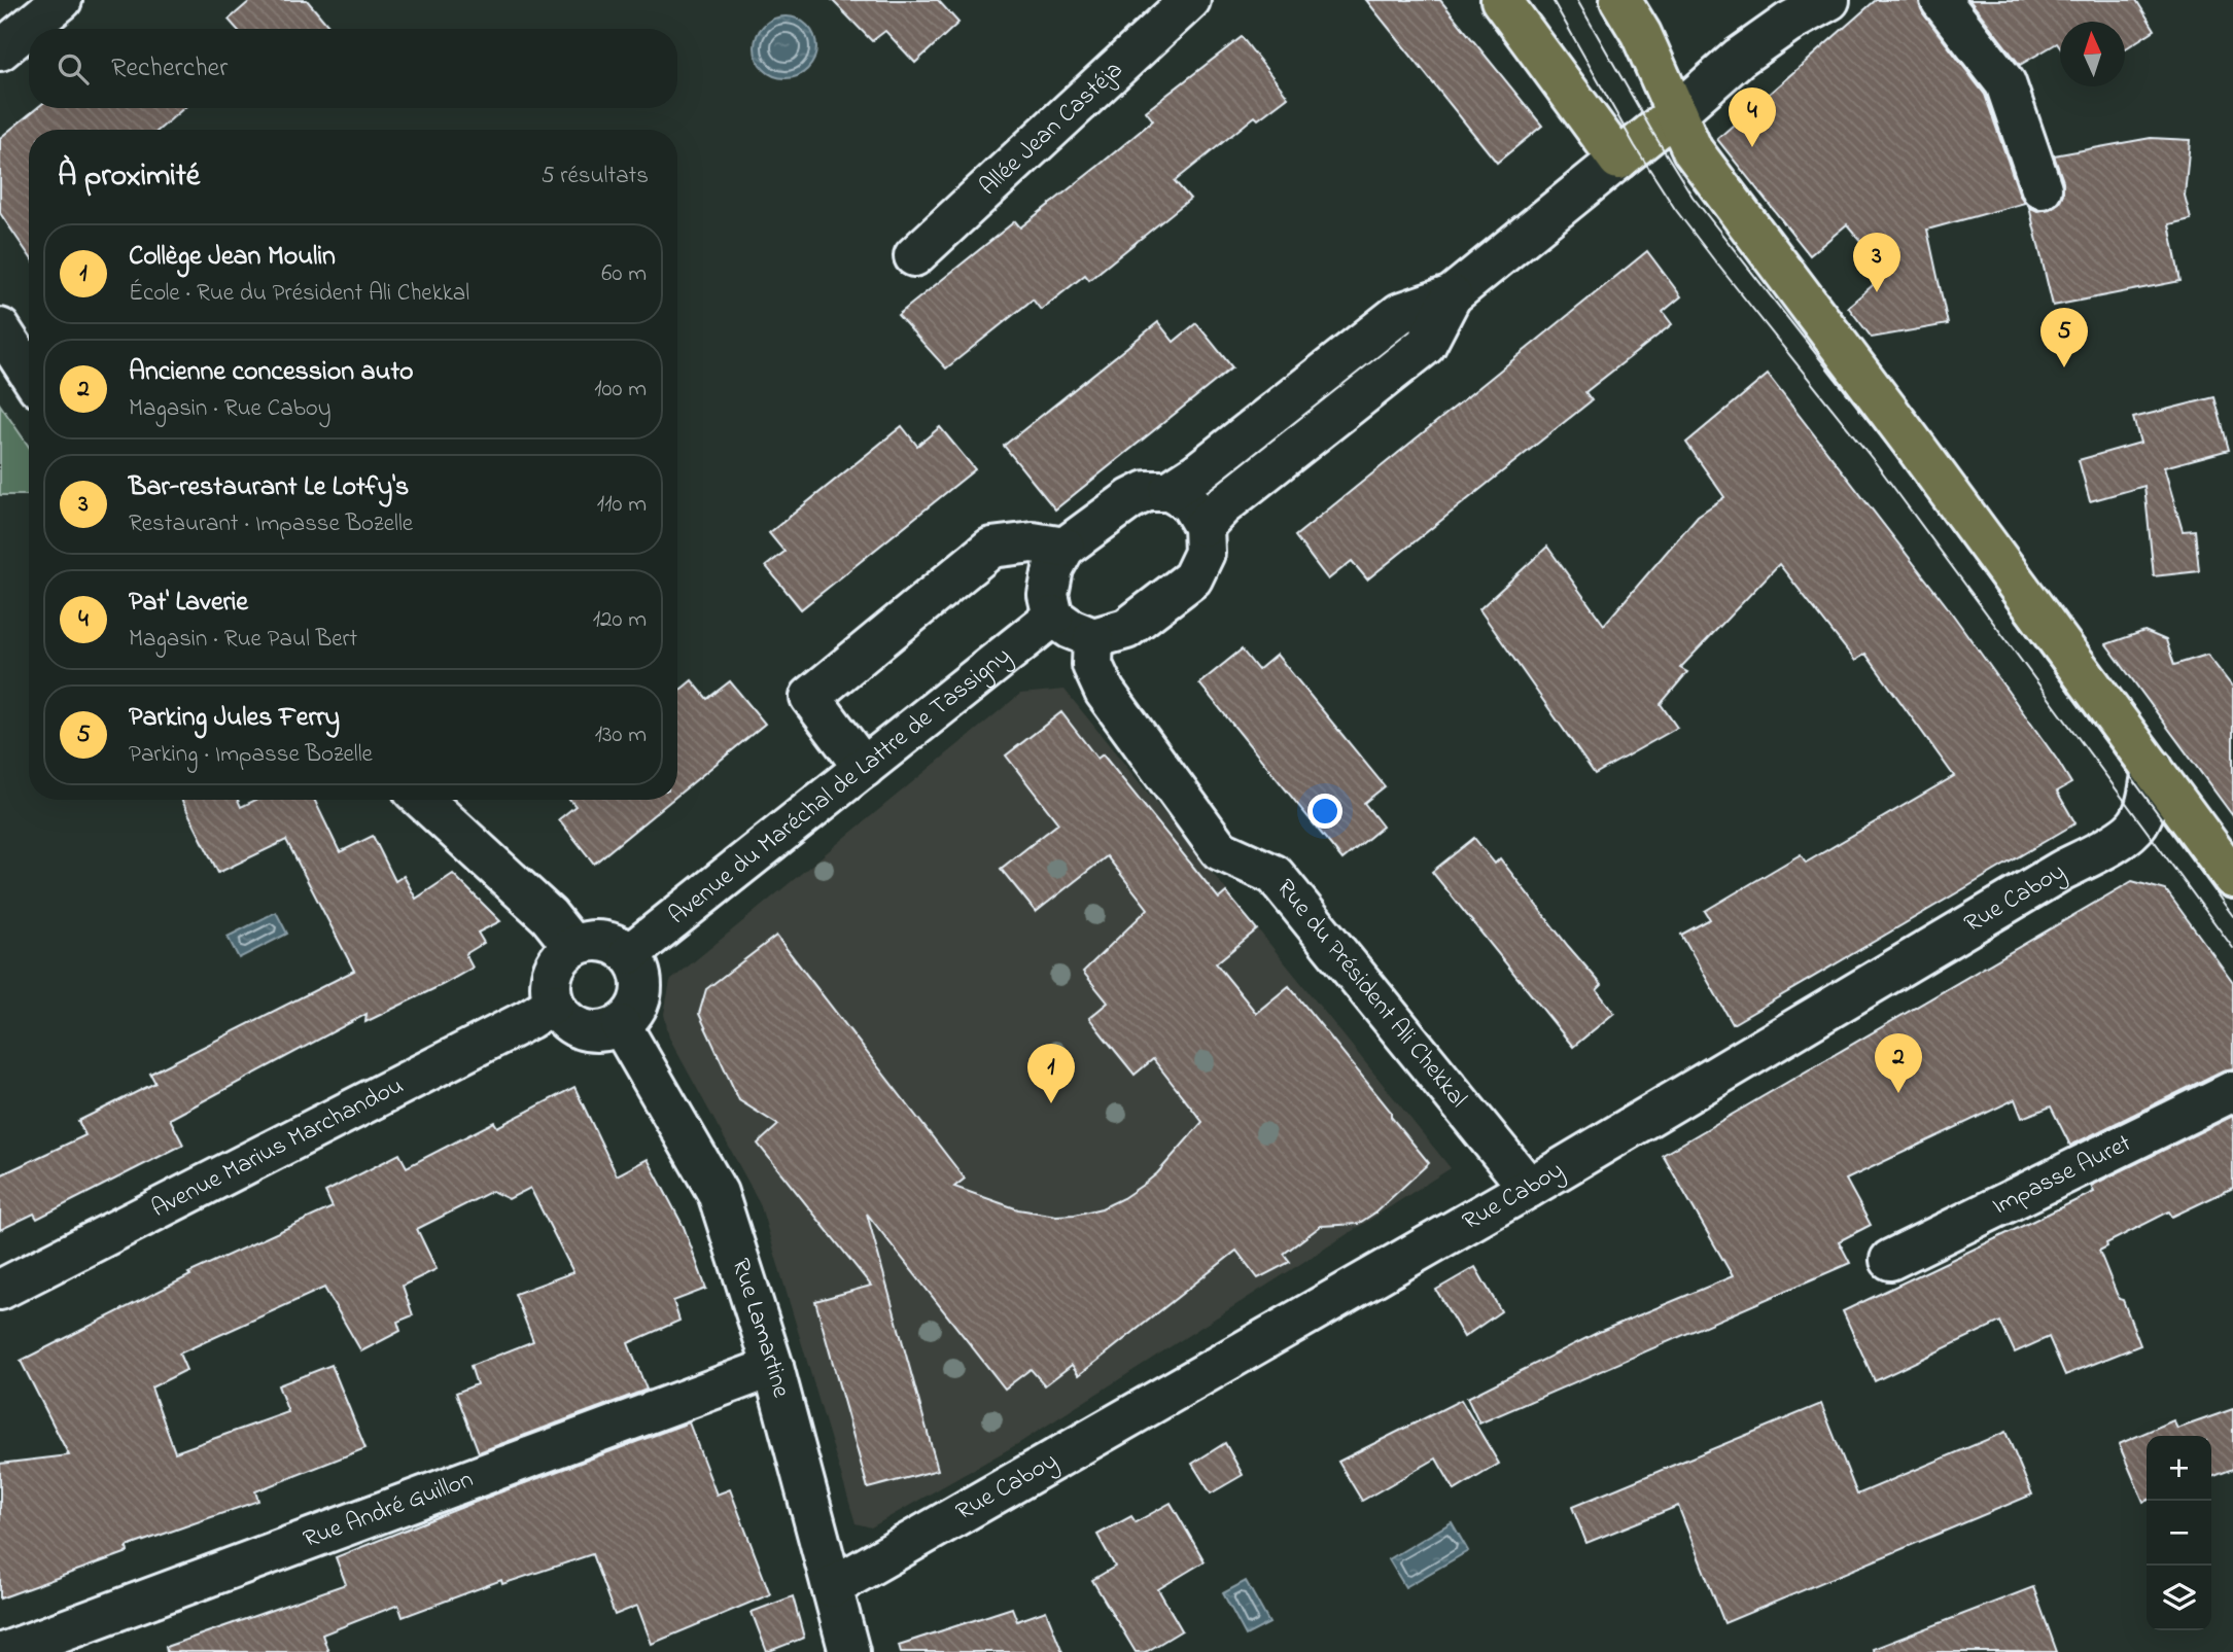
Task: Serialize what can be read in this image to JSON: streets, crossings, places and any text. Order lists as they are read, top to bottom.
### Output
{
  "streets": {
    "street": [
      "Allée Jean Castéja",
      "Avenue du Maréchal de Lattre de Tassigny",
      "Rue Caboy",
      "Rue du Président Ali Chekkal",
      "Avenue Marius Marchandou",
      "Impasse Auret",
      "Rue Lamartine",
      "Rue André Guillon"
    ]
  },
  "crossings": [
    ["Avenue du Maréchal de Lattre de Tassigny", "Rue du Président Ali Chekkal"],
    ["Avenue du Maréchal de Lattre de Tassigny", "Avenue Marius Marchandou"],
    ["Avenue du Maréchal de Lattre de Tassigny", "Rue Lamartine"],
    ["Rue Caboy", "Rue du Président Ali Chekkal"],
    ["Rue Caboy", "Rue Lamartine"],
    ["Avenue Marius Marchandou", "Rue Lamartine"],
    ["Rue Lamartine", "Rue André Guillon"]
  ],
  "north": "top",
  "page": {
    "search": "Rechercher",
    "pins": [
      "4",
      "3",
      "5",
      "2",
      "1"
    ],
    "heading": ["À proximité", "5 résultats"],
    "list": [
      {
        "mark": "1",
        "name": "Collège Jean Moulin",
        "note": "École · Rue du Président Ali Chekkal",
        "value": "60 m"
      },
      {
        "mark": "2",
        "name": "Ancienne concession auto",
        "note": "Magasin · Rue Caboy",
        "value": "100 m"
      },
      {
        "mark": "3",
        "name": "Bar-restaurant Le Lotfy's",
        "note": "Restaurant · Impasse Bozelle",
        "value": "110 m"
      },
      {
        "mark": "4",
        "name": "Pat' Laverie",
        "note": "Magasin · Rue Paul Bert",
        "value": "120 m"
      },
      {
        "mark": "5",
        "name": "Parking Jules Ferry",
        "note": "Parking · Impasse Bozelle",
        "value": "130 m"
      }
    ],
    "map_buttons": ["+", "−"]
  }
}
